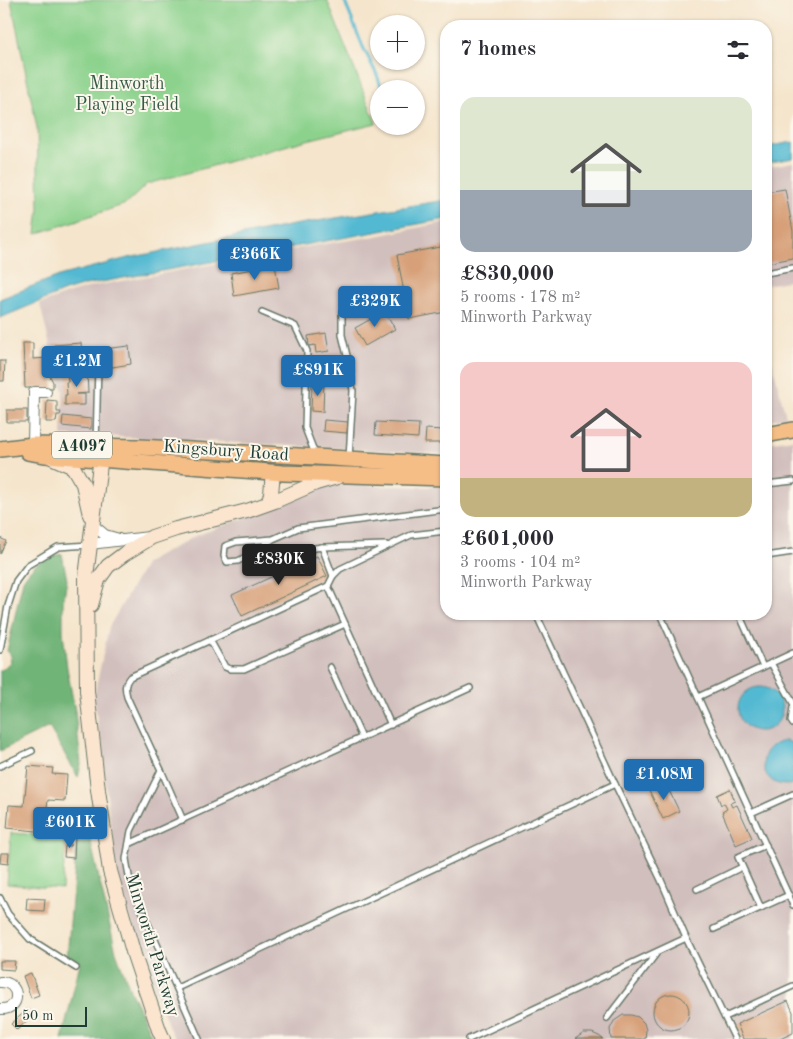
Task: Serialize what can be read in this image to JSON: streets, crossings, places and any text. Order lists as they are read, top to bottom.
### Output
{
  "streets": {
    "main road": ["A4097", "Kingsbury Road"],
    "street": ["Minworth Parkway"]
  },
  "crossings": [
    ["Kingsbury Road", "Minworth Parkway"]
  ],
  "parks": ["Minworth Playing Field"],
  "scale_bar": "50 m",
  "page": {
    "map_buttons": ["+", "−"],
    "heading": "7 homes",
    "list": [
      {
        "name": "£830,000",
        "note": "5 rooms · 178 m² · Minworth Parkway"
      },
      {
        "name": "£601,000",
        "note": "3 rooms · 104 m² · Minworth Parkway"
      }
    ],
    "price": [
      "£366K",
      "£329K",
      "£1.2M",
      "£891K",
      "£830K",
      "£1.08M",
      "£601K"
    ],
    "scale": "50 m"
  }
}
